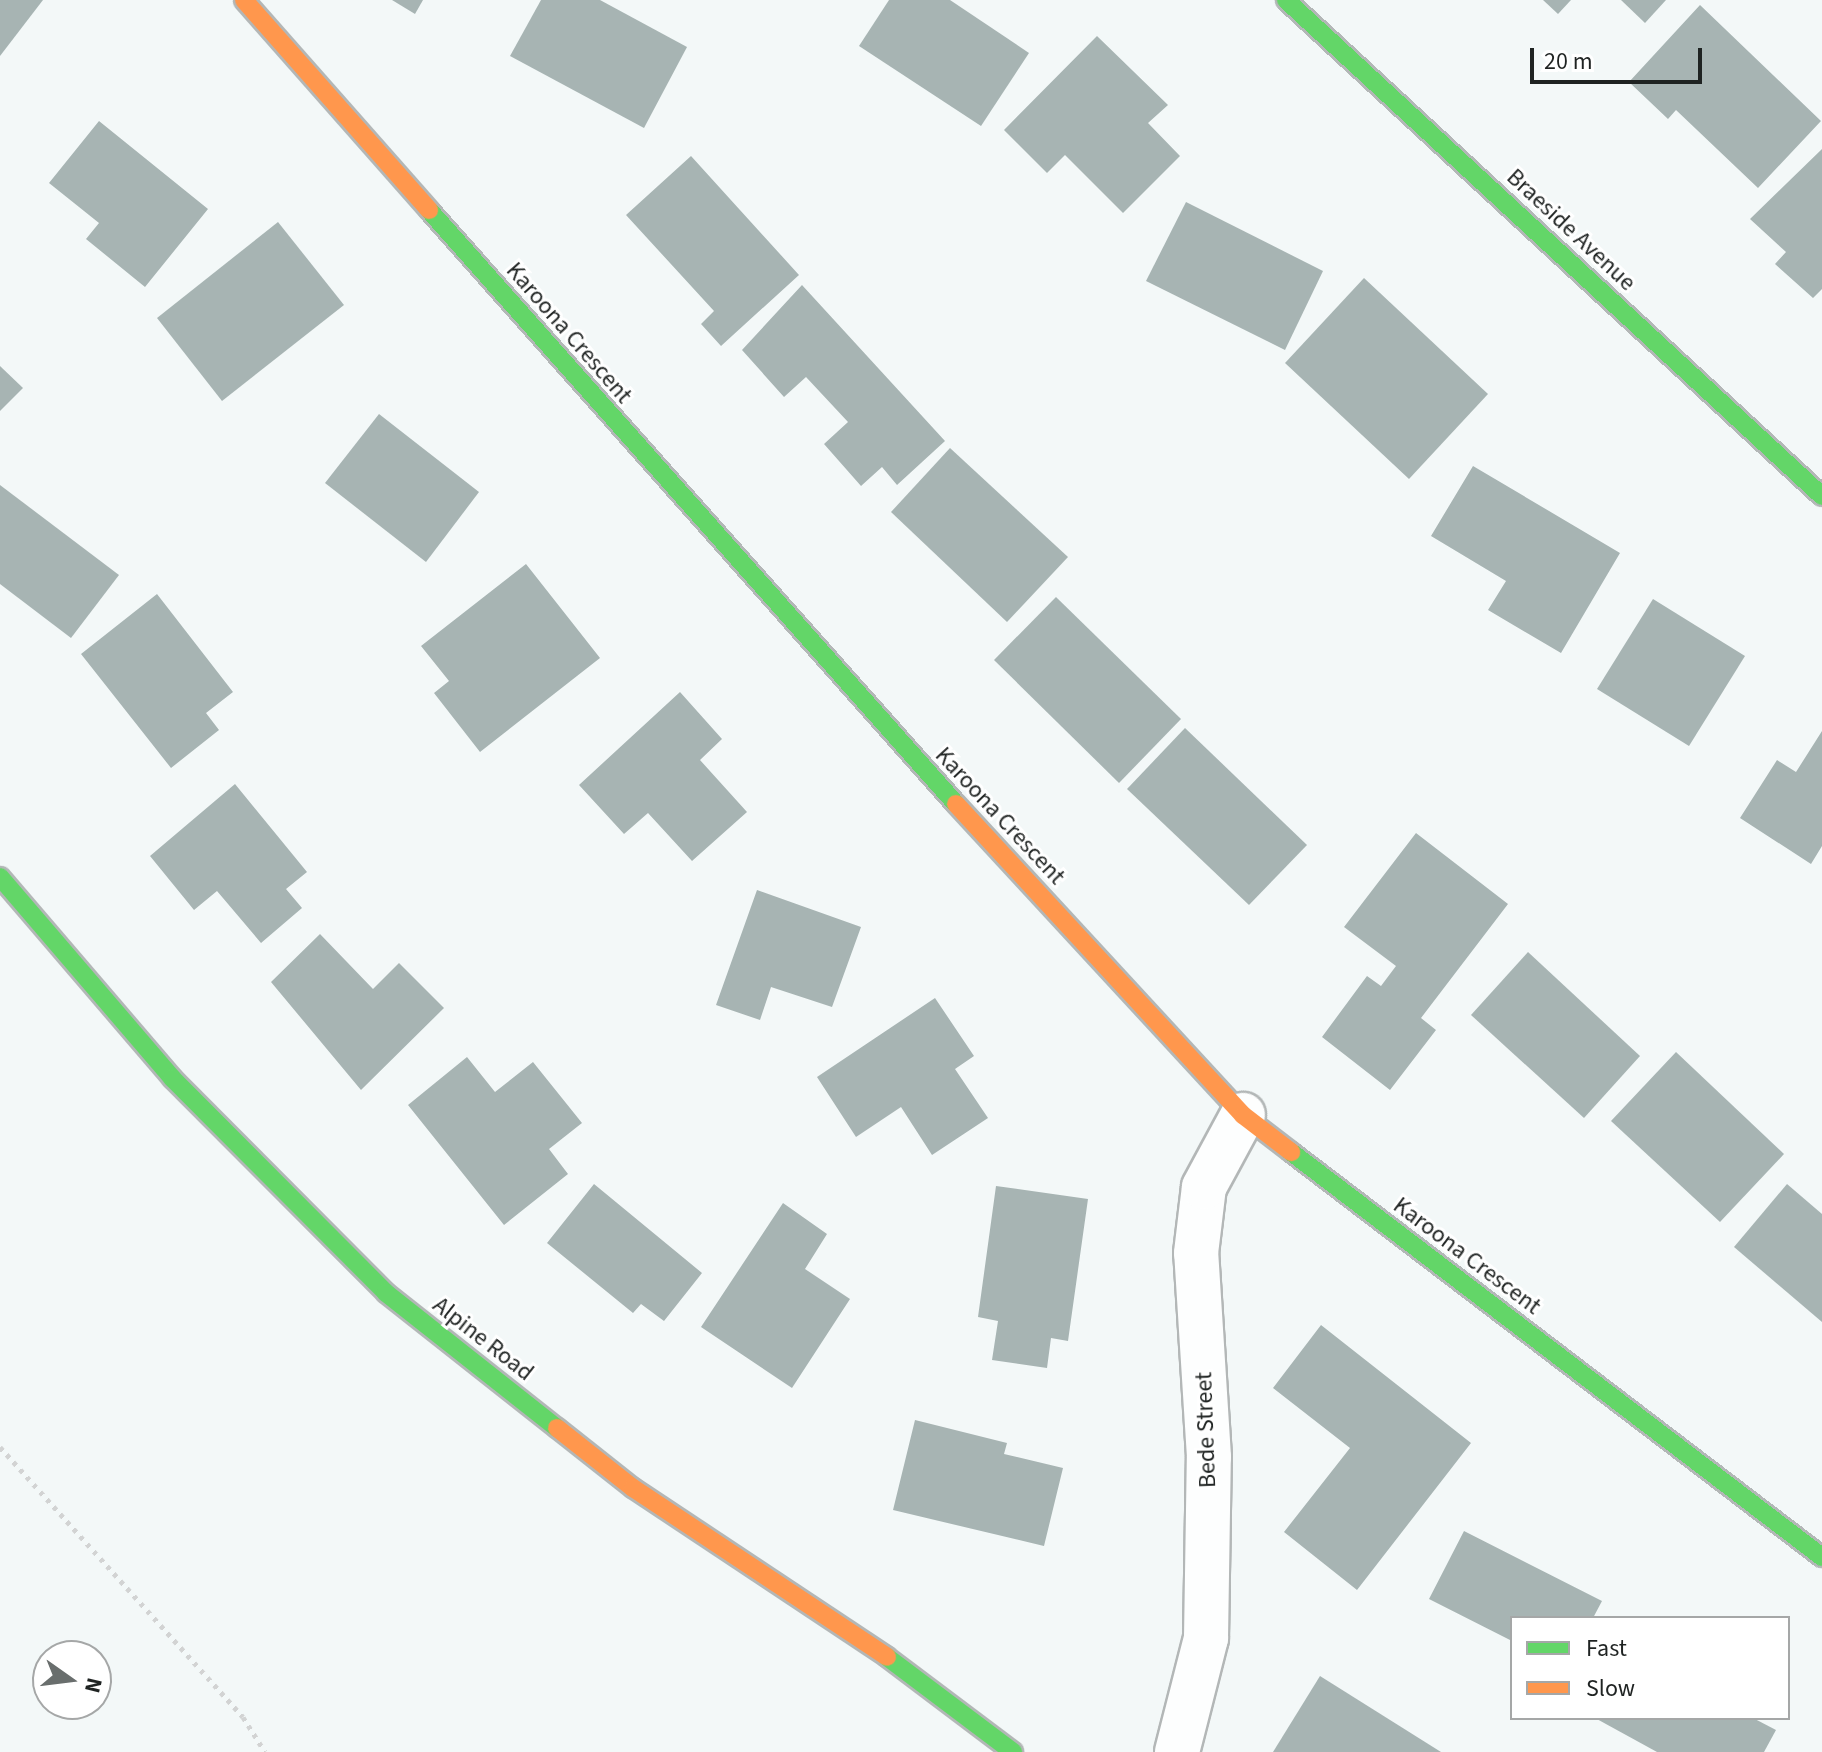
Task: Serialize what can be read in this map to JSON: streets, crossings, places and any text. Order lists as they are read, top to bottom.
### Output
{
  "streets": {
    "street": [
      "Braeside Avenue",
      "Karoona Crescent",
      "Alpine Road",
      "Bede Street"
    ]
  },
  "crossings": [
    ["Karoona Crescent", "Bede Street"]
  ],
  "legend": ["Fast", "Slow"],
  "scale_bar": "20 m",
  "north": "right"
}
